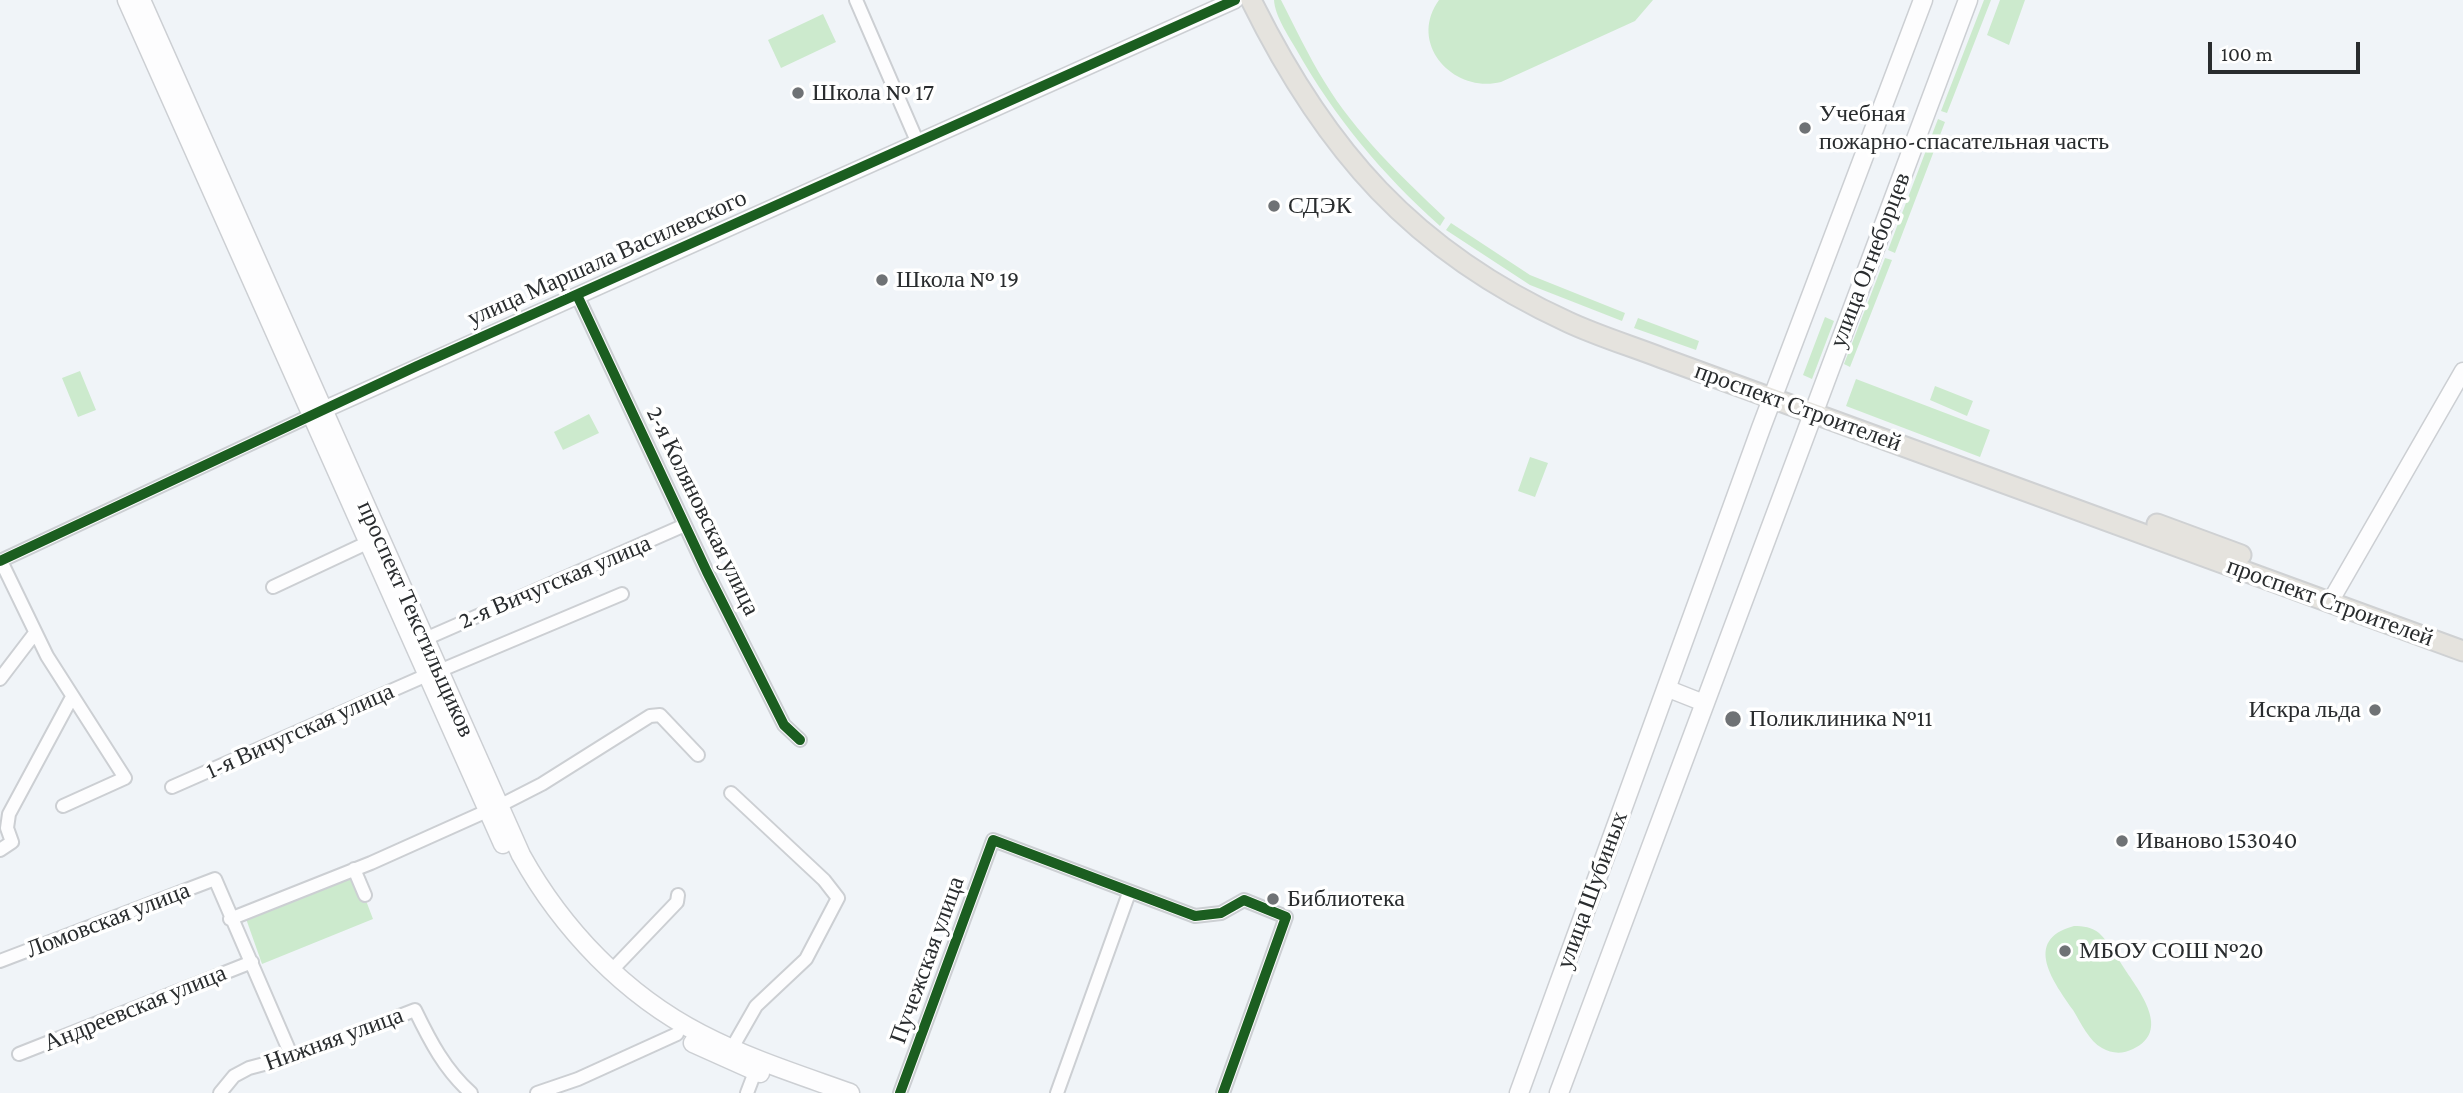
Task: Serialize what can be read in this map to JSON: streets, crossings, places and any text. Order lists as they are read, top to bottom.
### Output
{
  "streets": {
    "main road": [
      "улица Огнеборцев",
      "проспект Строителей",
      "проспект Текстильщиков",
      "улица Шубиных"
    ],
    "street": [
      "улица Маршала Василевского",
      "2-я Коляновская улица",
      "2-я Вичугская улица",
      "1-я Вичугская улица",
      "Ломовская улица",
      "Пучежская улица",
      "Андреевская улица",
      "Нижняя улица"
    ]
  },
  "crossings": [
    ["улица Маршала Василевского", "2-я Коляновская улица"],
    ["улица Маршала Василевского", "проспект Текстильщиков"],
    ["улица Огнеборцев", "проспект Строителей"],
    ["улица Огнеборцев", "улица Шубиных"],
    ["проспект Строителей", "улица Шубиных"],
    ["2-я Коляновская улица", "2-я Вичугская улица"],
    ["2-я Вичугская улица", "проспект Текстильщиков"],
    ["проспект Текстильщиков", "1-я Вичугская улица"]
  ],
  "places": [
    "Школа № 17",
    "Учебная пожарно-спасательная часть",
    "СДЭК",
    "Школа № 19",
    "Искра льда",
    "Поликлиника №11",
    "Иваново 153040",
    "Библиотека",
    "МБОУ СОШ №20"
  ],
  "scale_bar": "100 m"
}
